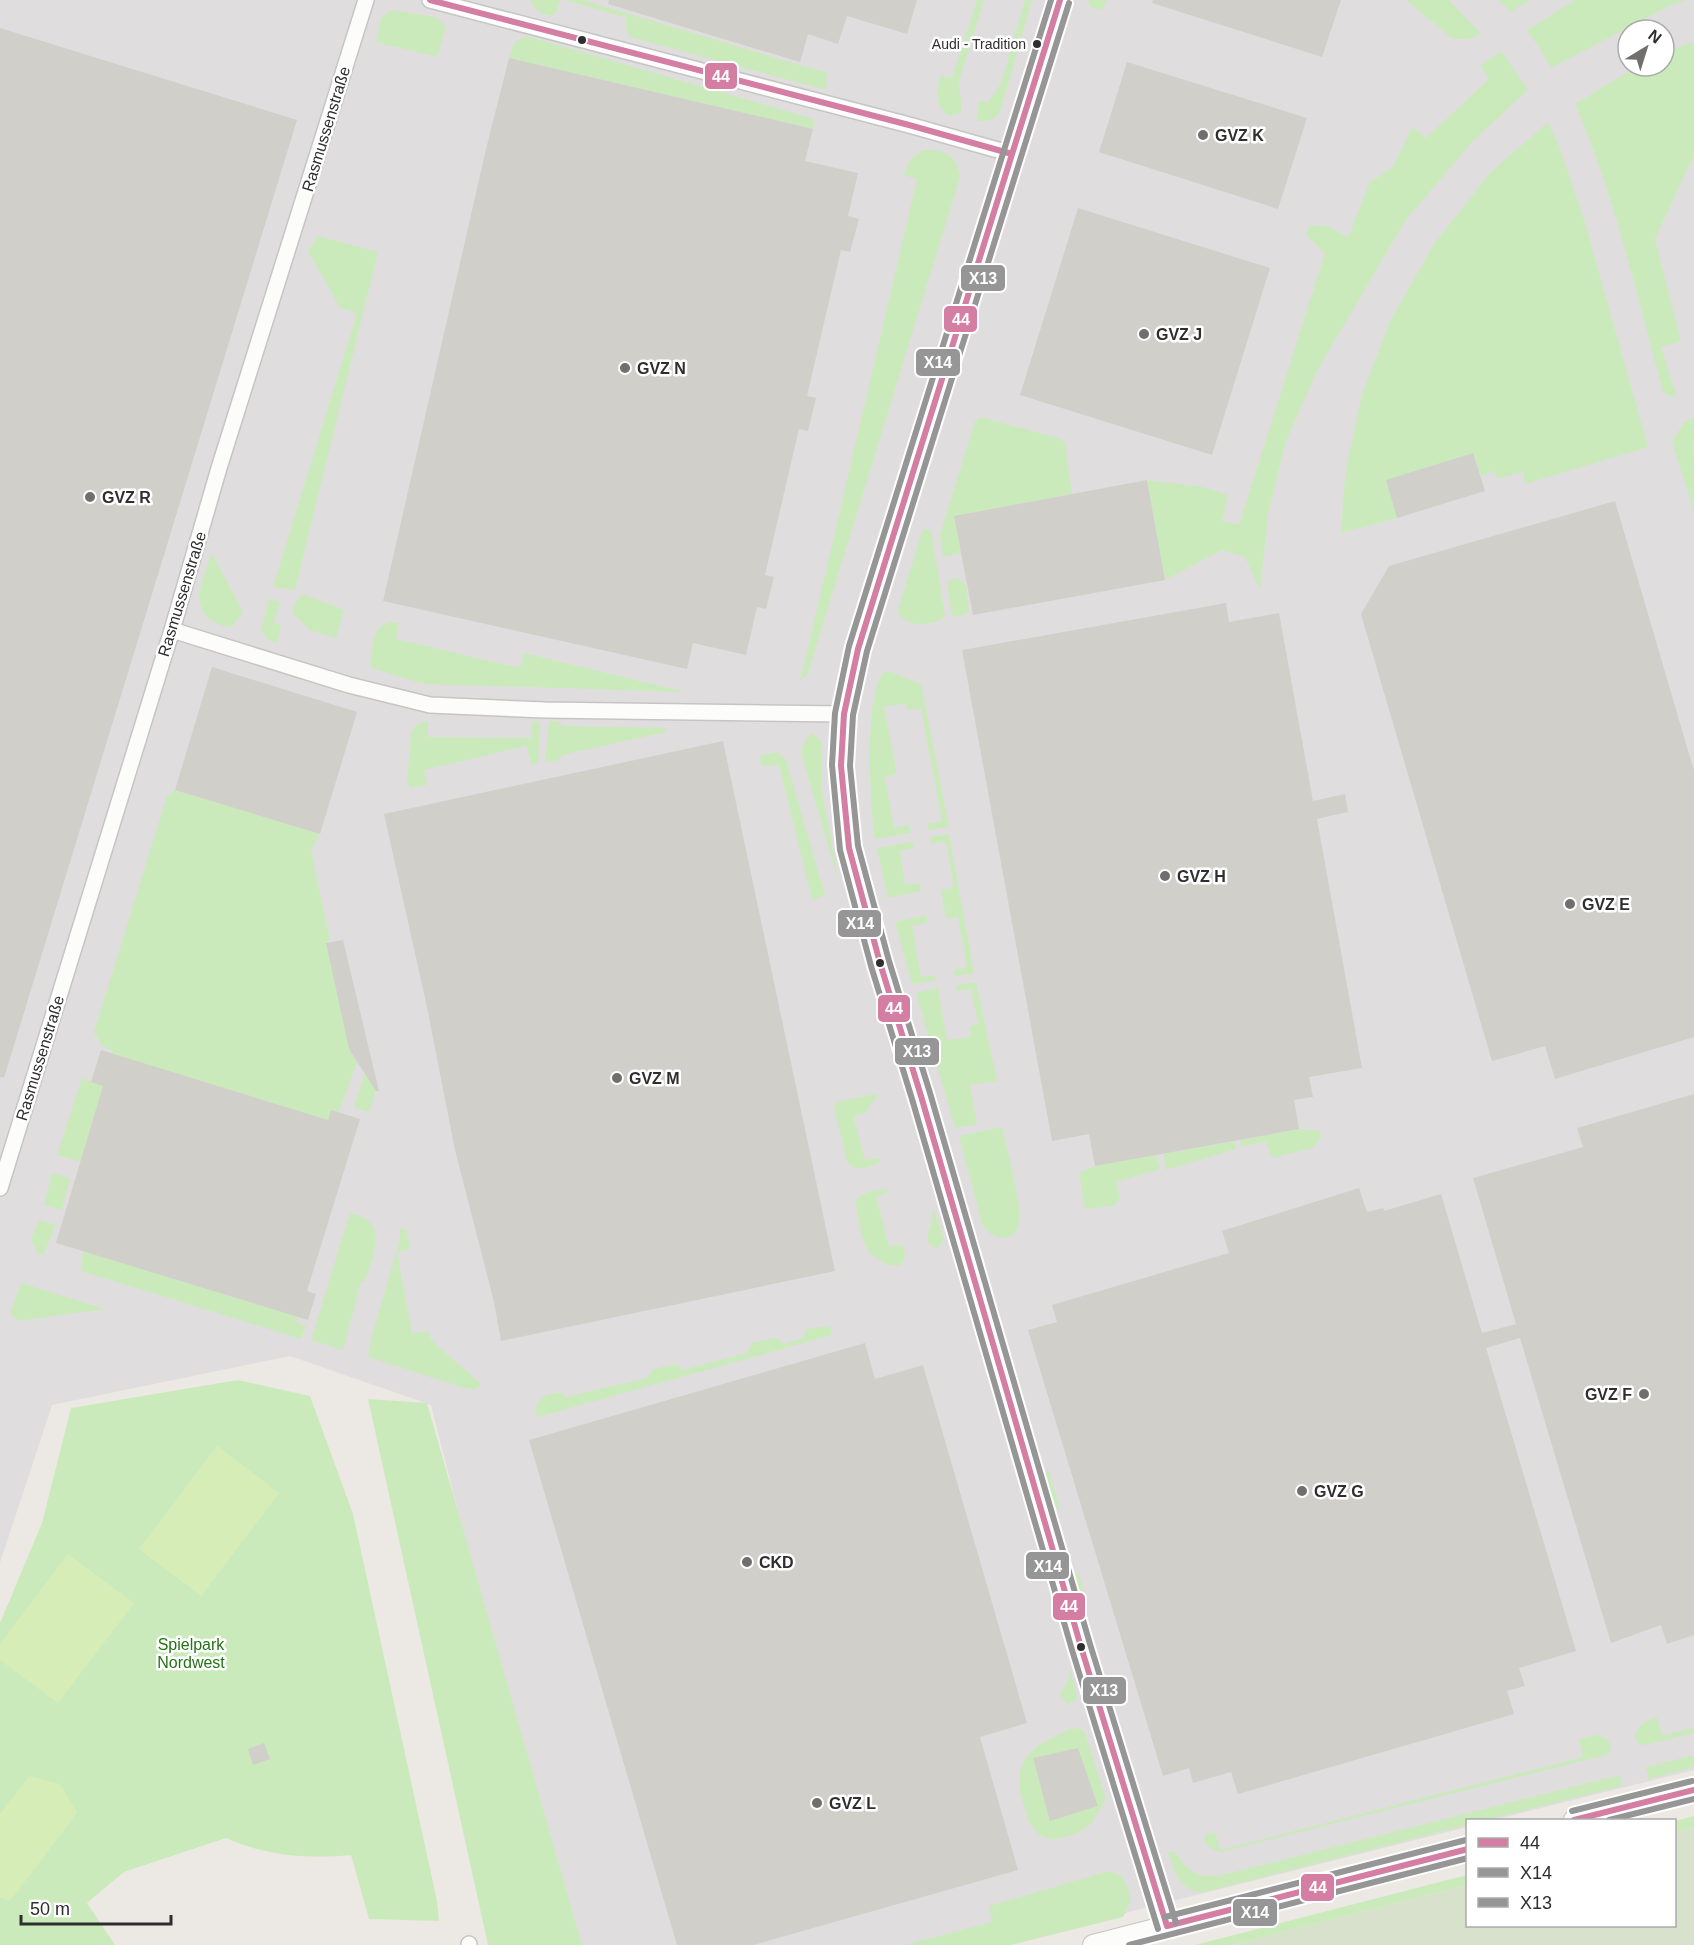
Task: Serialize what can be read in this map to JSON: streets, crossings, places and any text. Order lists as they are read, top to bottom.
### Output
{
  "streets": {
    "street": ["Rasmussenstraße"]
  },
  "parks": ["Spielpark Nordwest"],
  "places": [
    "Audi - Tradition",
    "GVZ K",
    "GVZ J",
    "GVZ N",
    "GVZ R",
    "GVZ H",
    "GVZ E",
    "GVZ M",
    "GVZ F",
    "GVZ G",
    "CKD",
    "GVZ L"
  ],
  "lines": ["transit line 44", "transit line X14", "transit line X13"],
  "legend": ["44", "X14", "X13"],
  "scale_bar": "50 m",
  "north": "top right"
}
